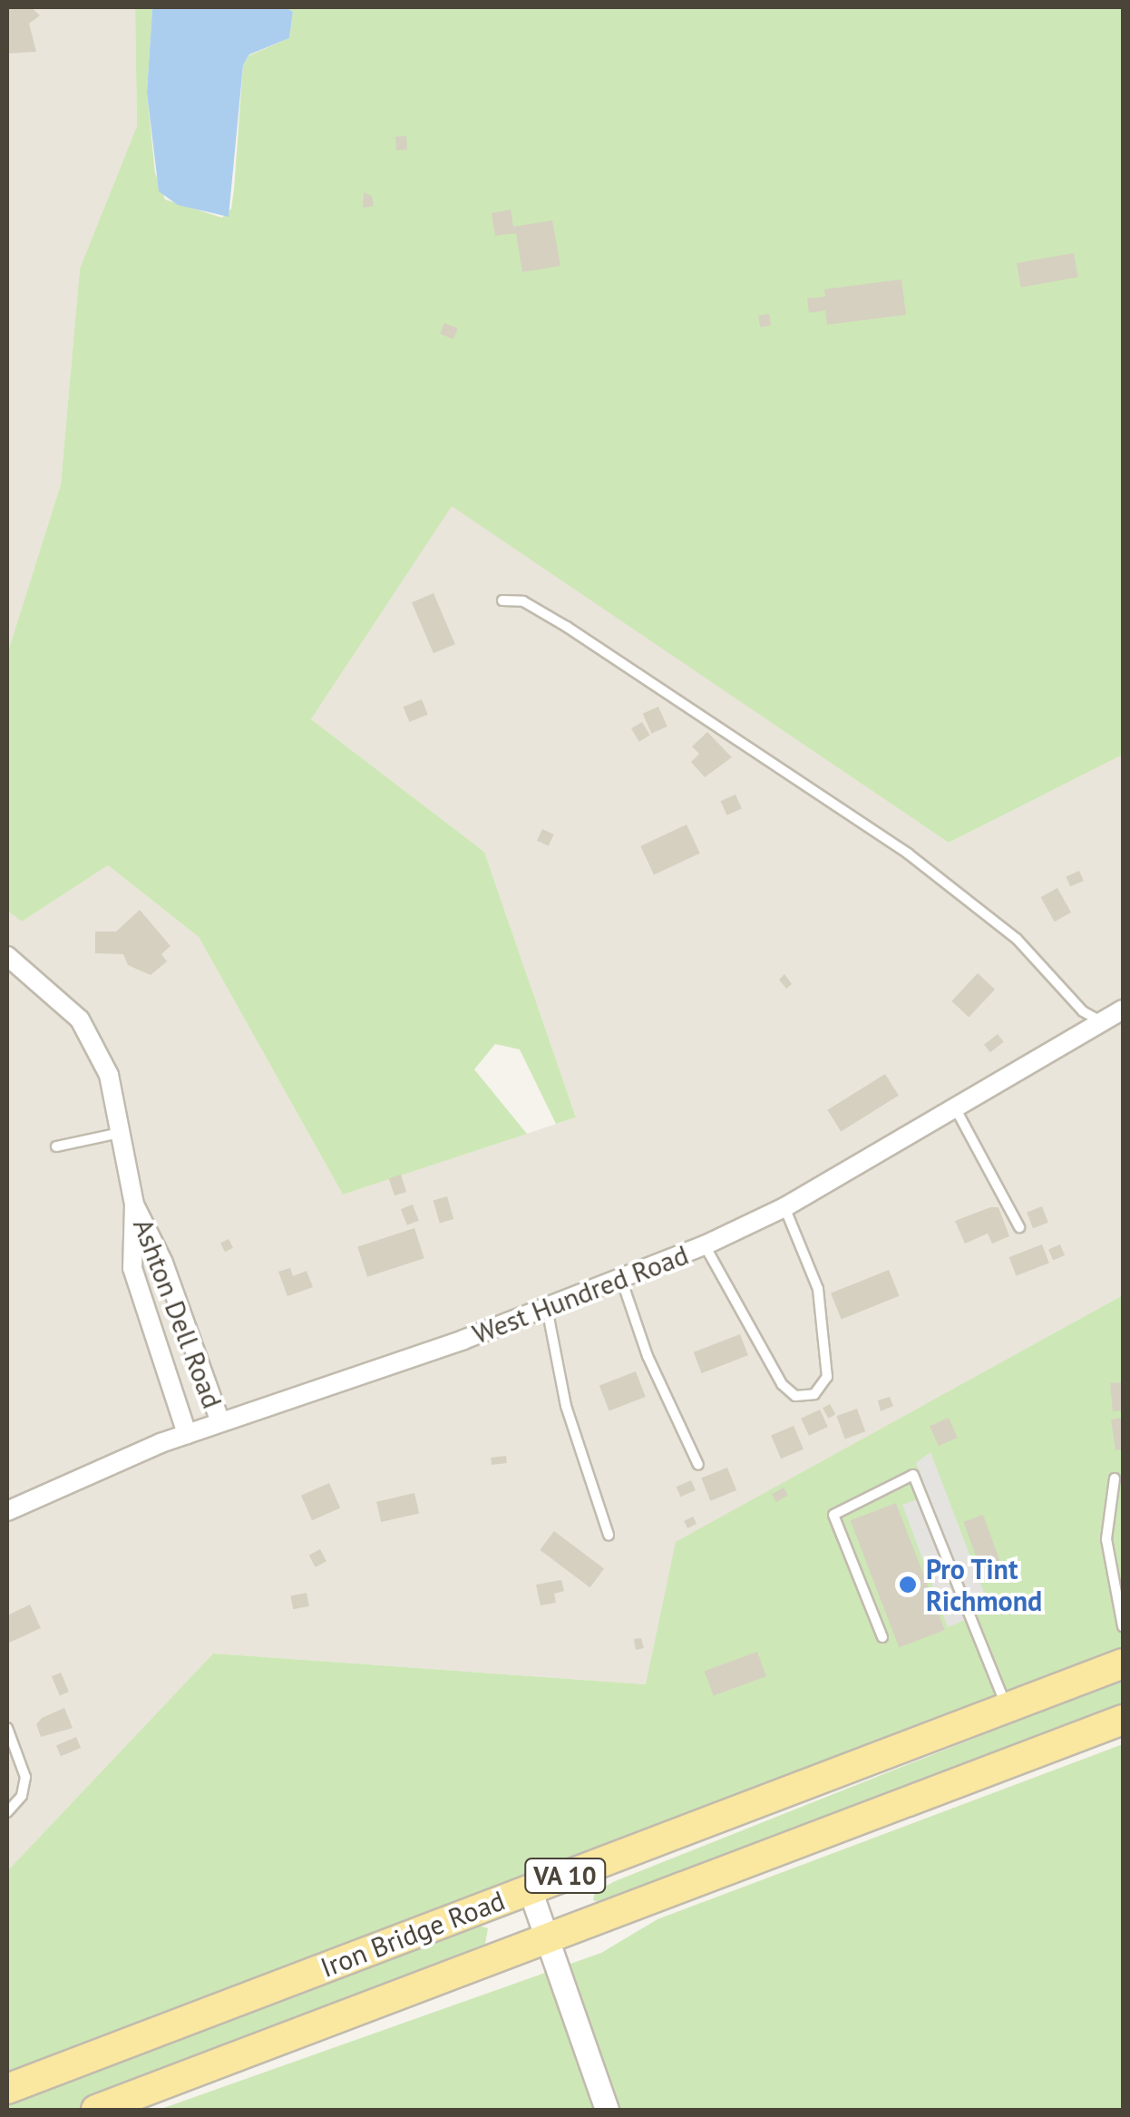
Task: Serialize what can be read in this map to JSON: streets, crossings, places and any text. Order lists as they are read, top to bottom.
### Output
{
  "streets": {
    "main road": ["VA 10", "Iron Bridge Road"],
    "street": ["West Hundred Road", "Ashton Dell Road"]
  },
  "crossings": [
    ["West Hundred Road", "Ashton Dell Road"]
  ],
  "places": ["Pro Tint Richmond"]
}
